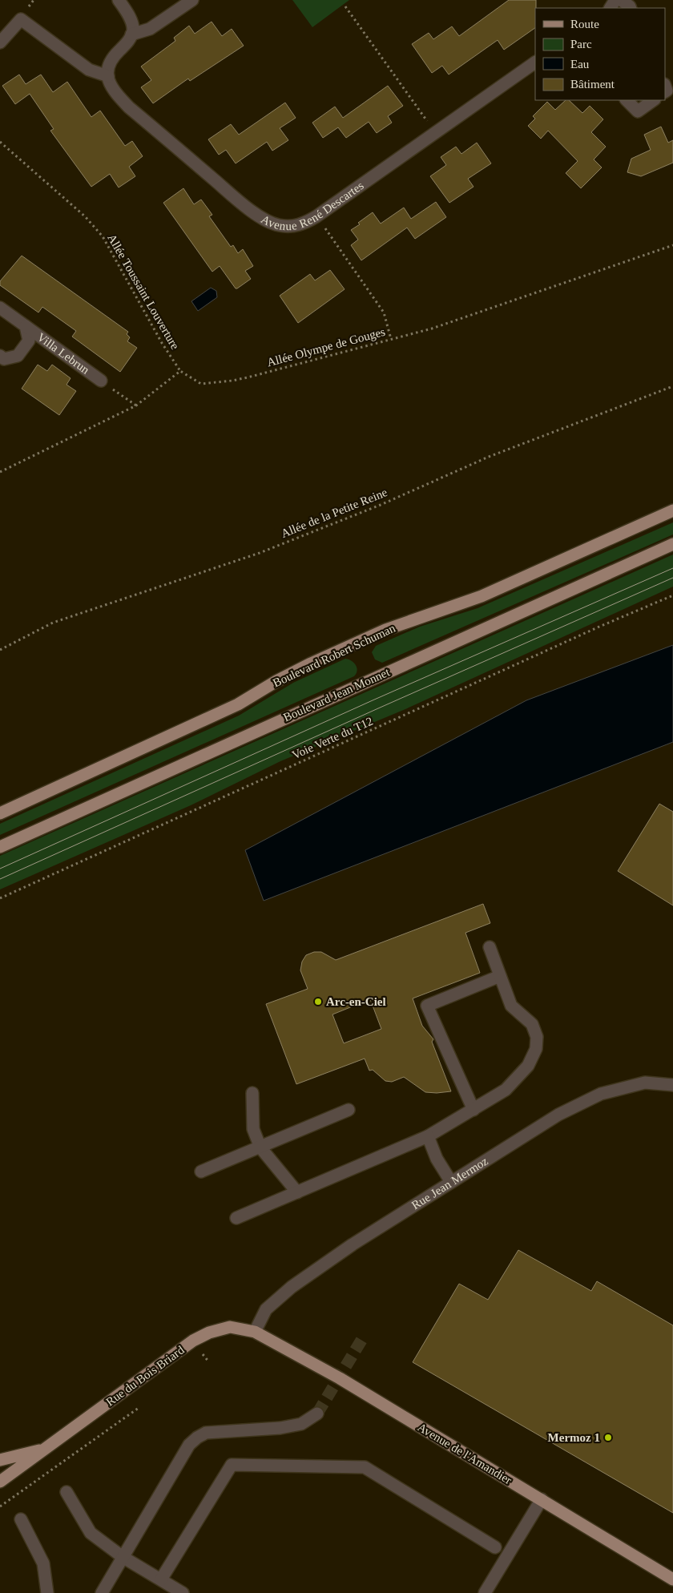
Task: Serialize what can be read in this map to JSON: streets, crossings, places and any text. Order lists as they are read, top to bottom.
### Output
{
  "streets": {
    "main road": [
      "Boulevard Robert Schuman",
      "Boulevard Jean Monnet",
      "Rue du Bois Briard",
      "Avenue de l'Amandier"
    ],
    "street": ["Avenue René Descartes", "Villa Lebrun", "Rue Jean Mermoz"],
    "path": [
      "Allée Toussaint Louverture",
      "Allée Olympe de Gouges",
      "Allée de la Petite Reine",
      "Voie Verte du T12"
    ]
  },
  "crossings": [
    ["Allée Toussaint Louverture", "Allée Olympe de Gouges"],
    ["Rue Jean Mermoz", "Rue du Bois Briard"],
    ["Rue Jean Mermoz", "Avenue de l'Amandier"],
    ["Rue du Bois Briard", "Avenue de l'Amandier"]
  ],
  "places": ["Arc-en-Ciel", "Mermoz 1"],
  "legend": [
    "Route",
    "Parc",
    "Eau",
    "Bâtiment"
  ]
}
